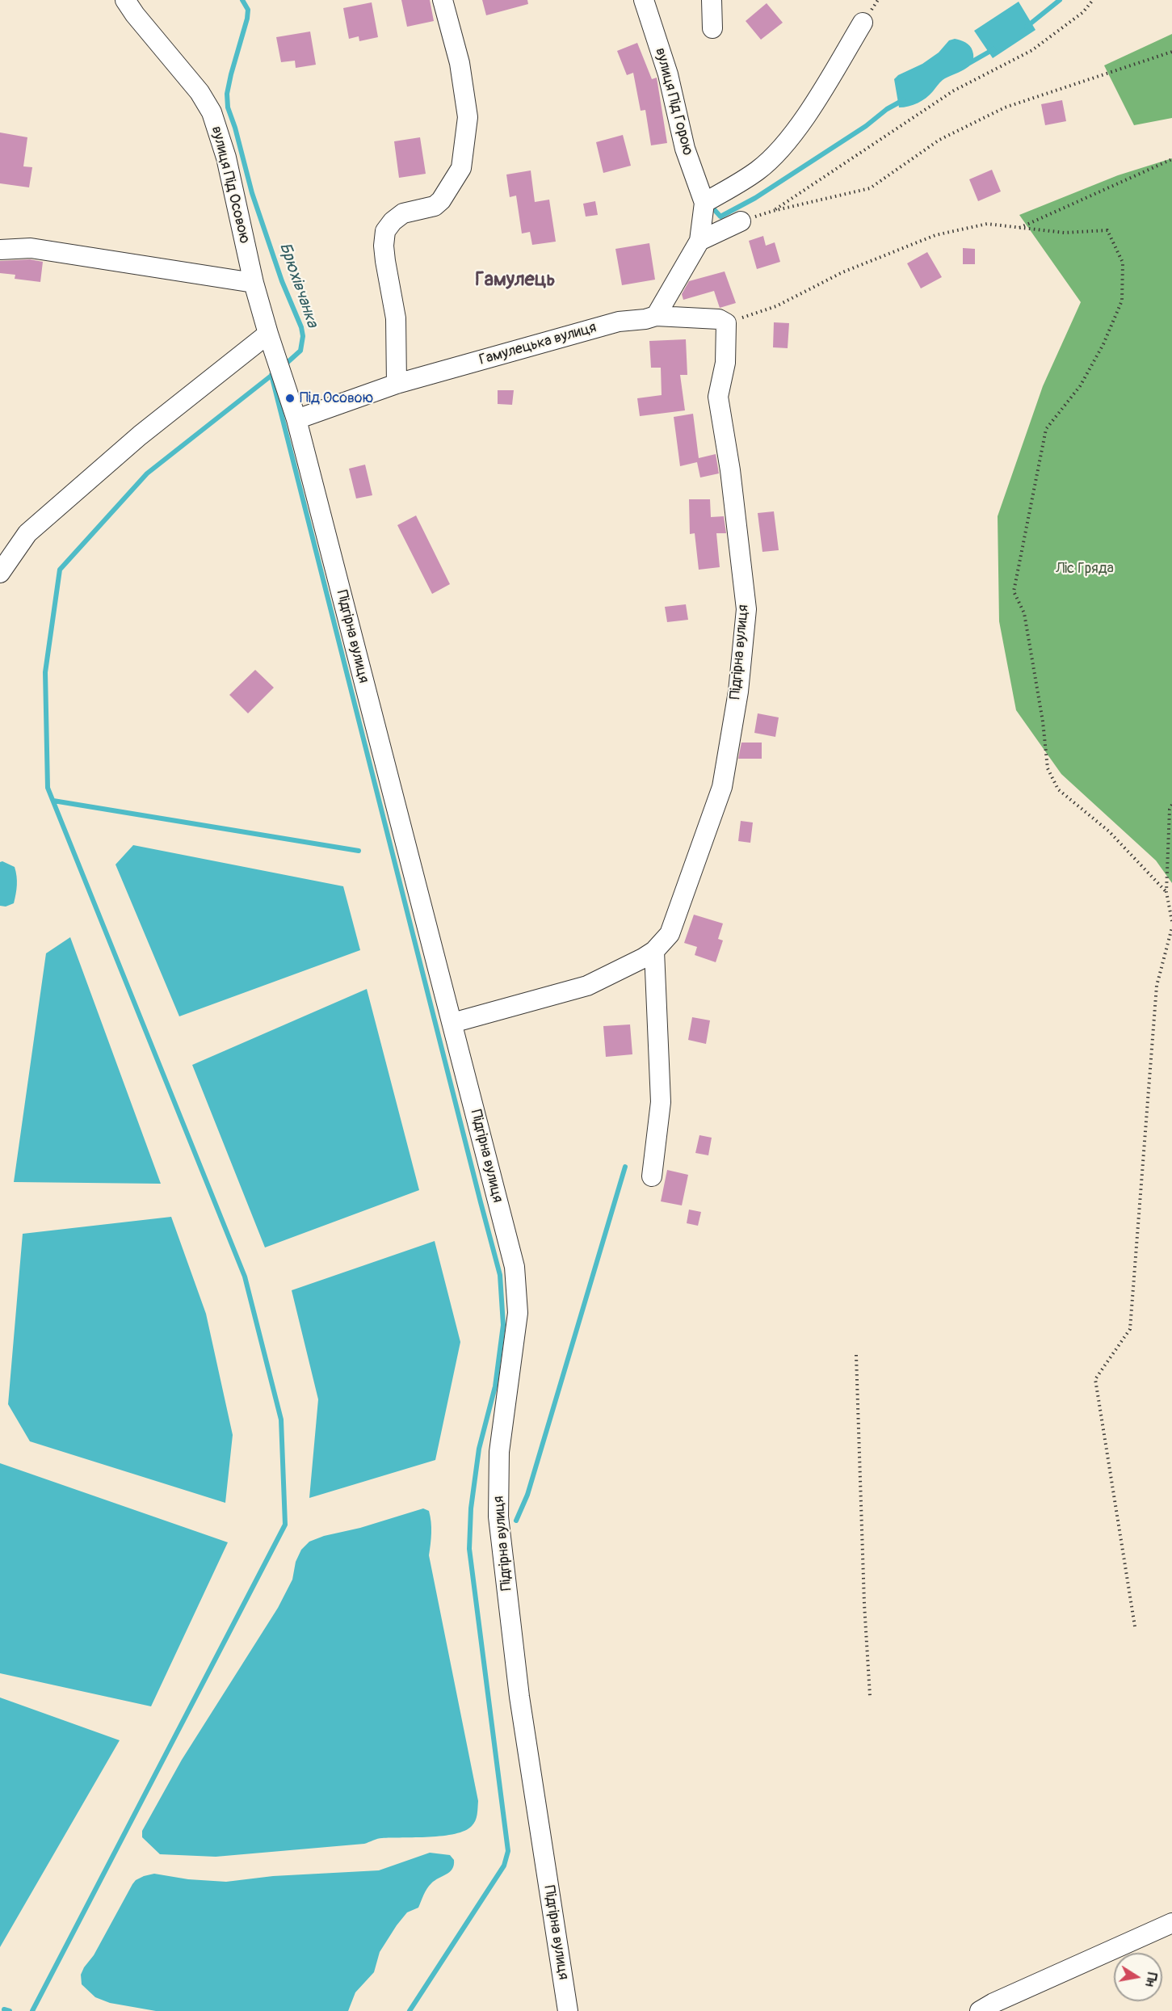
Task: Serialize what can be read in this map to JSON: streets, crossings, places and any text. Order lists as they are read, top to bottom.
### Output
{
  "streets": {
    "street": [
      "вулиця Під Горою",
      "вулиця Під Осовою",
      "Гамулецька вулиця",
      "Підгірна вулиця"
    ]
  },
  "crossings": [
    ["вулиця Під Осовою", "Підгірна вулиця"],
    ["Гамулецька вулиця", "Підгірна вулиця"]
  ],
  "districts": ["Гамулець"],
  "water": ["Брюхівчанка"],
  "parks": ["Ліс Гряда"],
  "places": ["Під Осовою"],
  "north": "right"
}
